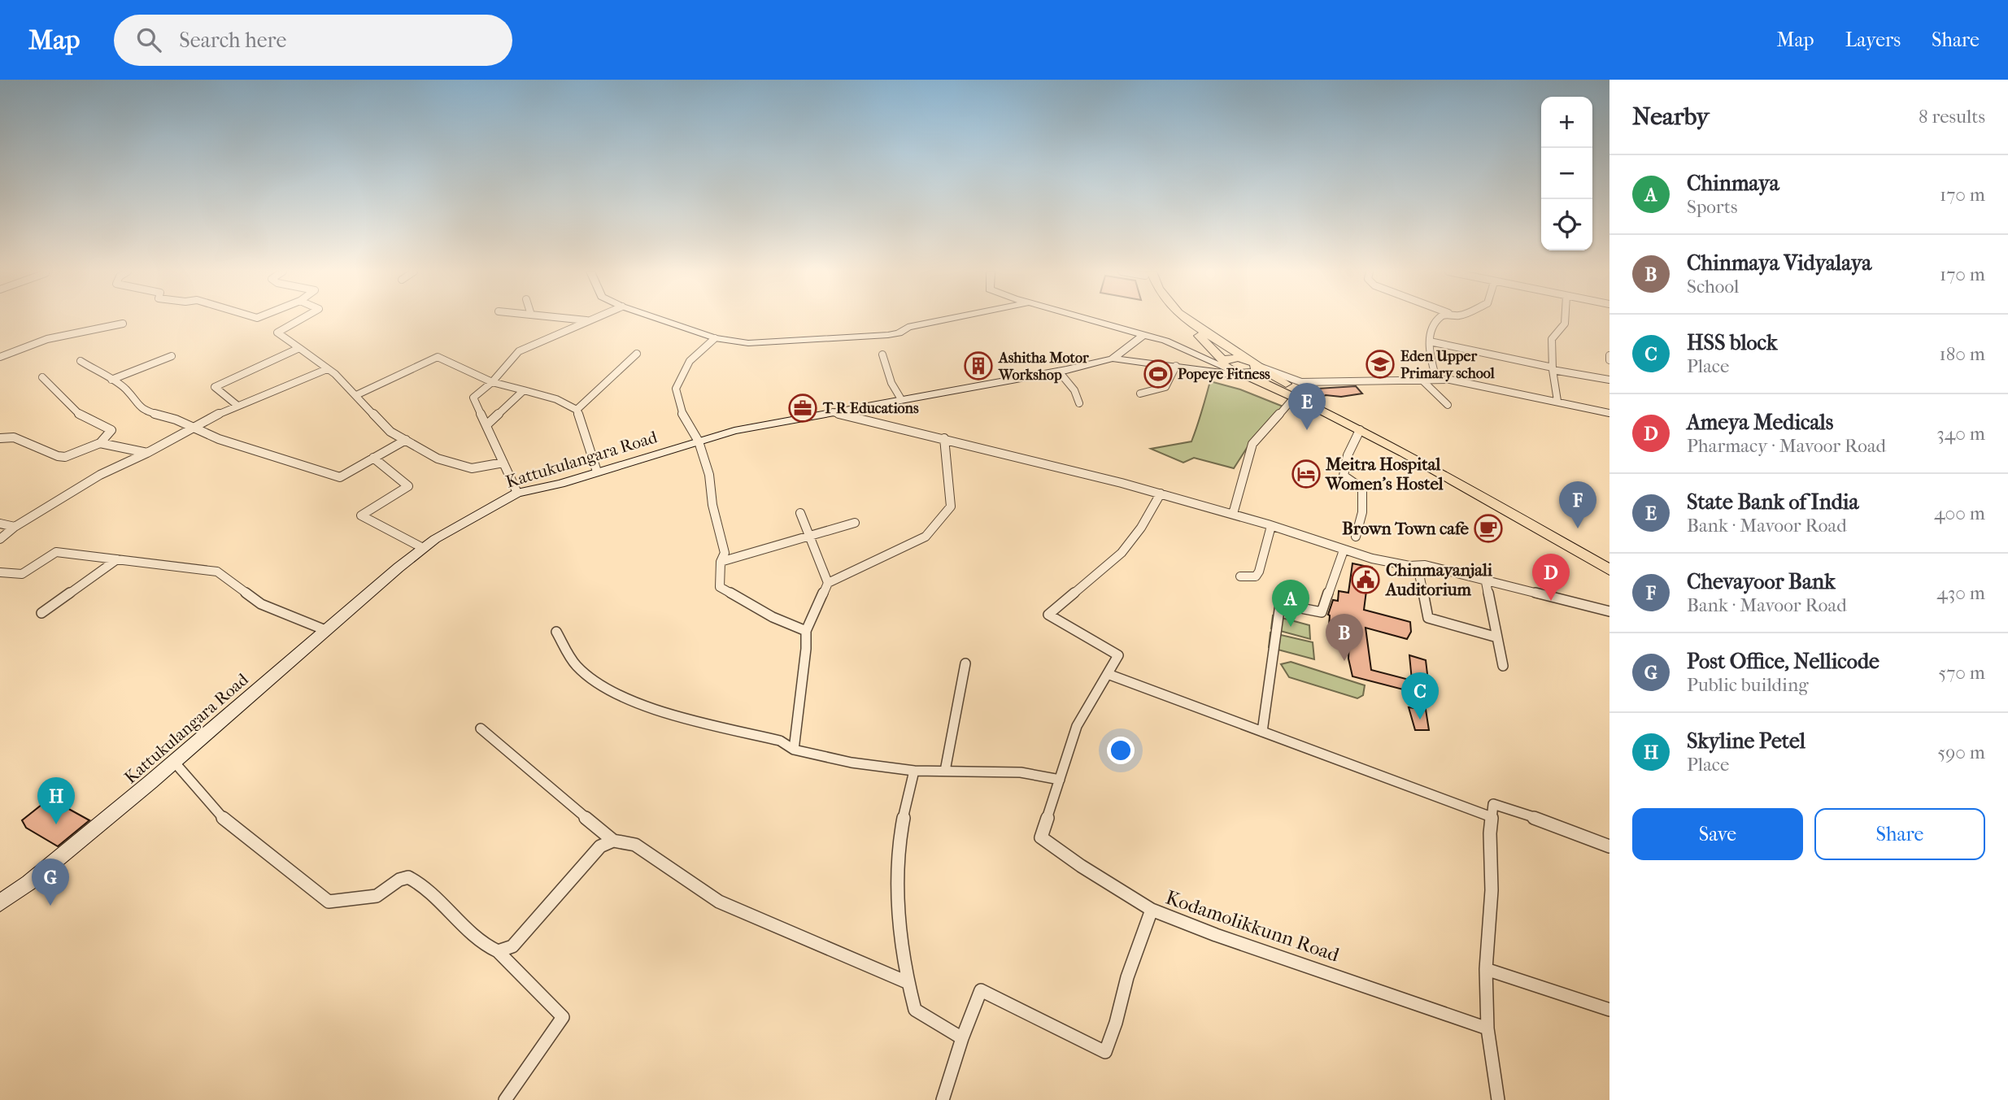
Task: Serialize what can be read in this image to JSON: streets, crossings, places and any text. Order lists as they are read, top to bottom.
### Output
{
  "streets": {
    "street": ["Kattukulangara Road", "Kodamolikkunn Road"]
  },
  "places": {
    "school or university": ["Eden Upper Primary school"],
    "building": ["Ashitha Motor Workshop"],
    "sports": ["Popeye Fitness"],
    "office": ["T R Educations"],
    "hotel": ["Meitra Hospital Women's Hostel"],
    "cafe": ["Brown Town cafe"],
    "public building": ["Chinmayanjali Auditorium"]
  },
  "page": {
    "header": "Map",
    "search": "Search here",
    "nav": ["Map", "Layers", "Share"],
    "heading": ["Nearby", "8 results"],
    "map_buttons": ["+", "−"],
    "list": [
      {
        "mark": "A",
        "name": "Chinmaya",
        "note": "Sports",
        "value": "170 m"
      },
      {
        "mark": "B",
        "name": "Chinmaya Vidyalaya",
        "note": "School",
        "value": "170 m"
      },
      {
        "mark": "C",
        "name": "HSS block",
        "note": "Place",
        "value": "180 m"
      },
      {
        "mark": "D",
        "name": "Ameya Medicals",
        "note": "Pharmacy · Mavoor Road",
        "value": "340 m"
      },
      {
        "mark": "E",
        "name": "State Bank of India",
        "note": "Bank · Mavoor Road",
        "value": "400 m"
      },
      {
        "mark": "F",
        "name": "Chevayoor Bank",
        "note": "Bank · Mavoor Road",
        "value": "430 m"
      },
      {
        "mark": "G",
        "name": "Post Office, Nellicode",
        "note": "Public building",
        "value": "570 m"
      },
      {
        "mark": "H",
        "name": "Skyline Petel",
        "note": "Place",
        "value": "590 m"
      }
    ],
    "pins": [
      "E",
      "F",
      "D",
      "A",
      "B",
      "C",
      "H",
      "G"
    ],
    "buttons": ["Save", "Share"]
  }
}
